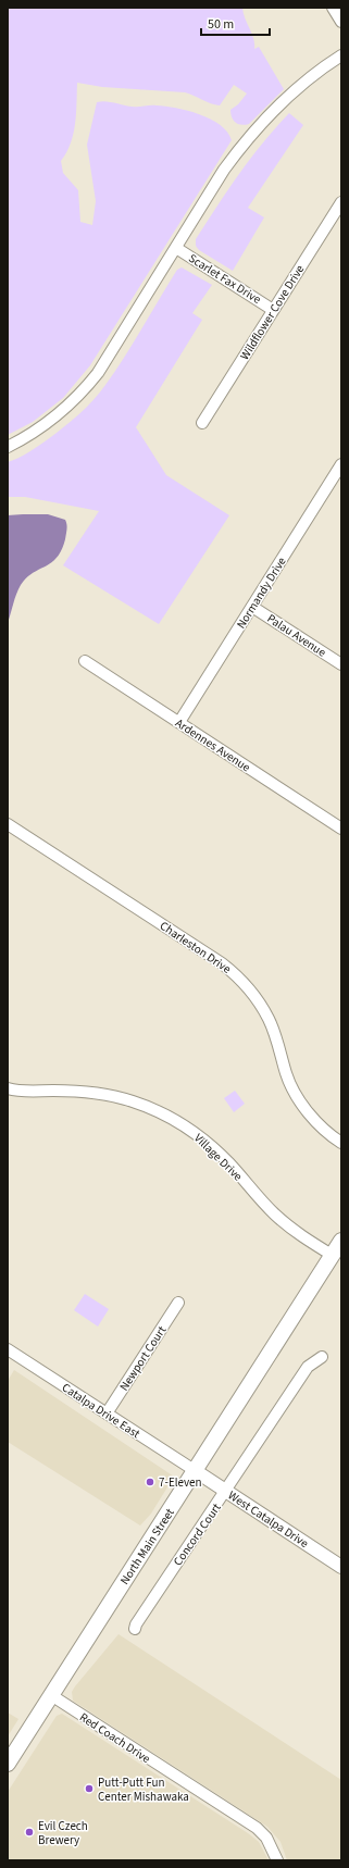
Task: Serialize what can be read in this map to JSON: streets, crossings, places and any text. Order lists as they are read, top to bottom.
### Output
{
  "streets": {
    "main road": ["North Main Street"],
    "street": [
      "Scarlet Fax Drive",
      "Wildflower Cove Drive",
      "Normandy Drive",
      "Palau Avenue",
      "Ardennes Avenue",
      "Charleston Drive",
      "Village Drive",
      "Newport Court",
      "Catalpa Drive East",
      "West Catalpa Drive",
      "Concord Court",
      "Red Coach Drive"
    ]
  },
  "crossings": [
    ["Scarlet Fax Drive", "Wildflower Cove Drive"],
    ["Normandy Drive", "Palau Avenue"],
    ["Normandy Drive", "Ardennes Avenue"],
    ["Village Drive", "North Main Street"],
    ["Newport Court", "Catalpa Drive East"],
    ["Catalpa Drive East", "West Catalpa Drive"],
    ["Catalpa Drive East", "North Main Street"],
    ["West Catalpa Drive", "Concord Court"],
    ["West Catalpa Drive", "North Main Street"],
    ["North Main Street", "Red Coach Drive"]
  ],
  "places": ["7-Eleven", "Putt-Putt Fun Center Mishawaka", "Evil Czech Brewery"],
  "scale_bar": "50 m"
}
